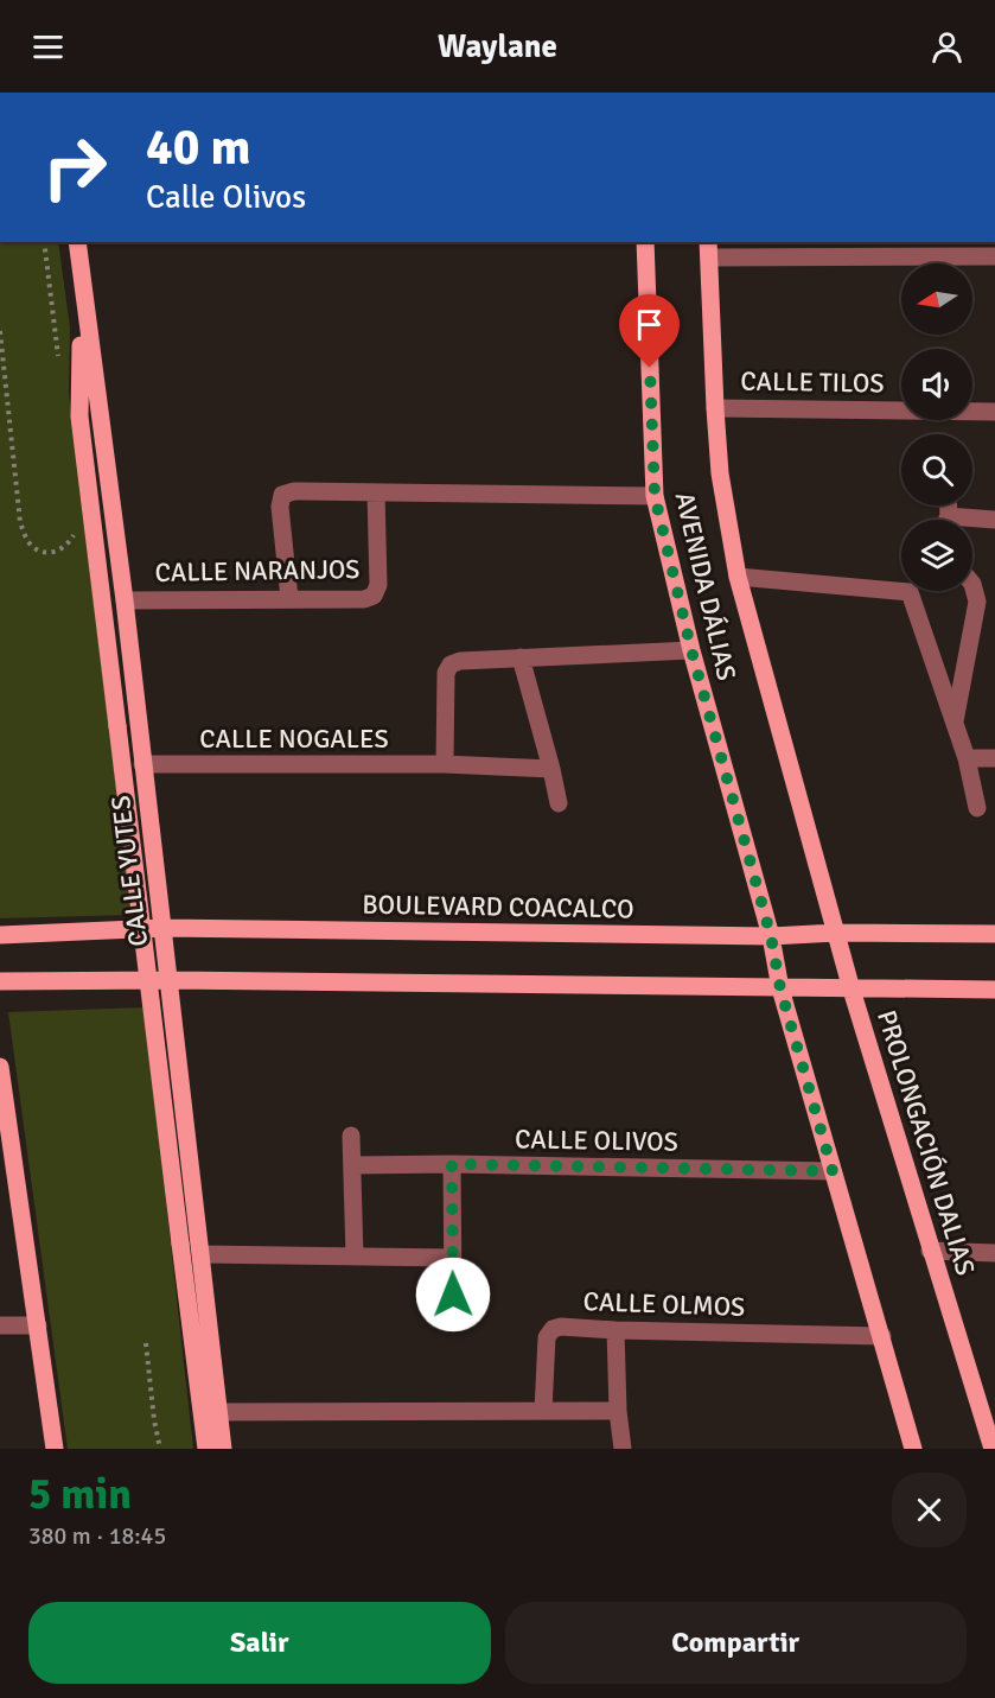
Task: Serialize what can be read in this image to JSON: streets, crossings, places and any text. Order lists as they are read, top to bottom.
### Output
{
  "streets": {
    "main road": [
      "AVENIDA DÁLIAS",
      "CALLE YUTES",
      "BOULEVARD COACALCO",
      "PROLONGACIÓN DALIAS"
    ],
    "street": [
      "CALLE TILOS",
      "CALLE NARANJOS",
      "CALLE NOGALES",
      "CALLE OLIVOS",
      "CALLE OLMOS"
    ]
  },
  "crossings": [
    ["CALLE TILOS", "AVENIDA DÁLIAS"],
    ["CALLE NARANJOS", "CALLE YUTES"],
    ["AVENIDA DÁLIAS", "BOULEVARD COACALCO"],
    ["AVENIDA DÁLIAS", "PROLONGACIÓN DALIAS"],
    ["CALLE NOGALES", "CALLE YUTES"],
    ["CALLE YUTES", "BOULEVARD COACALCO"],
    ["BOULEVARD COACALCO", "PROLONGACIÓN DALIAS"]
  ],
  "north": "left",
  "page": {
    "header": "Waylane",
    "turn": ["40 m", "Calle Olivos"],
    "heading": ["5 min", "380 m · 18:45"],
    "buttons": ["Salir", "Compartir"]
  }
}
